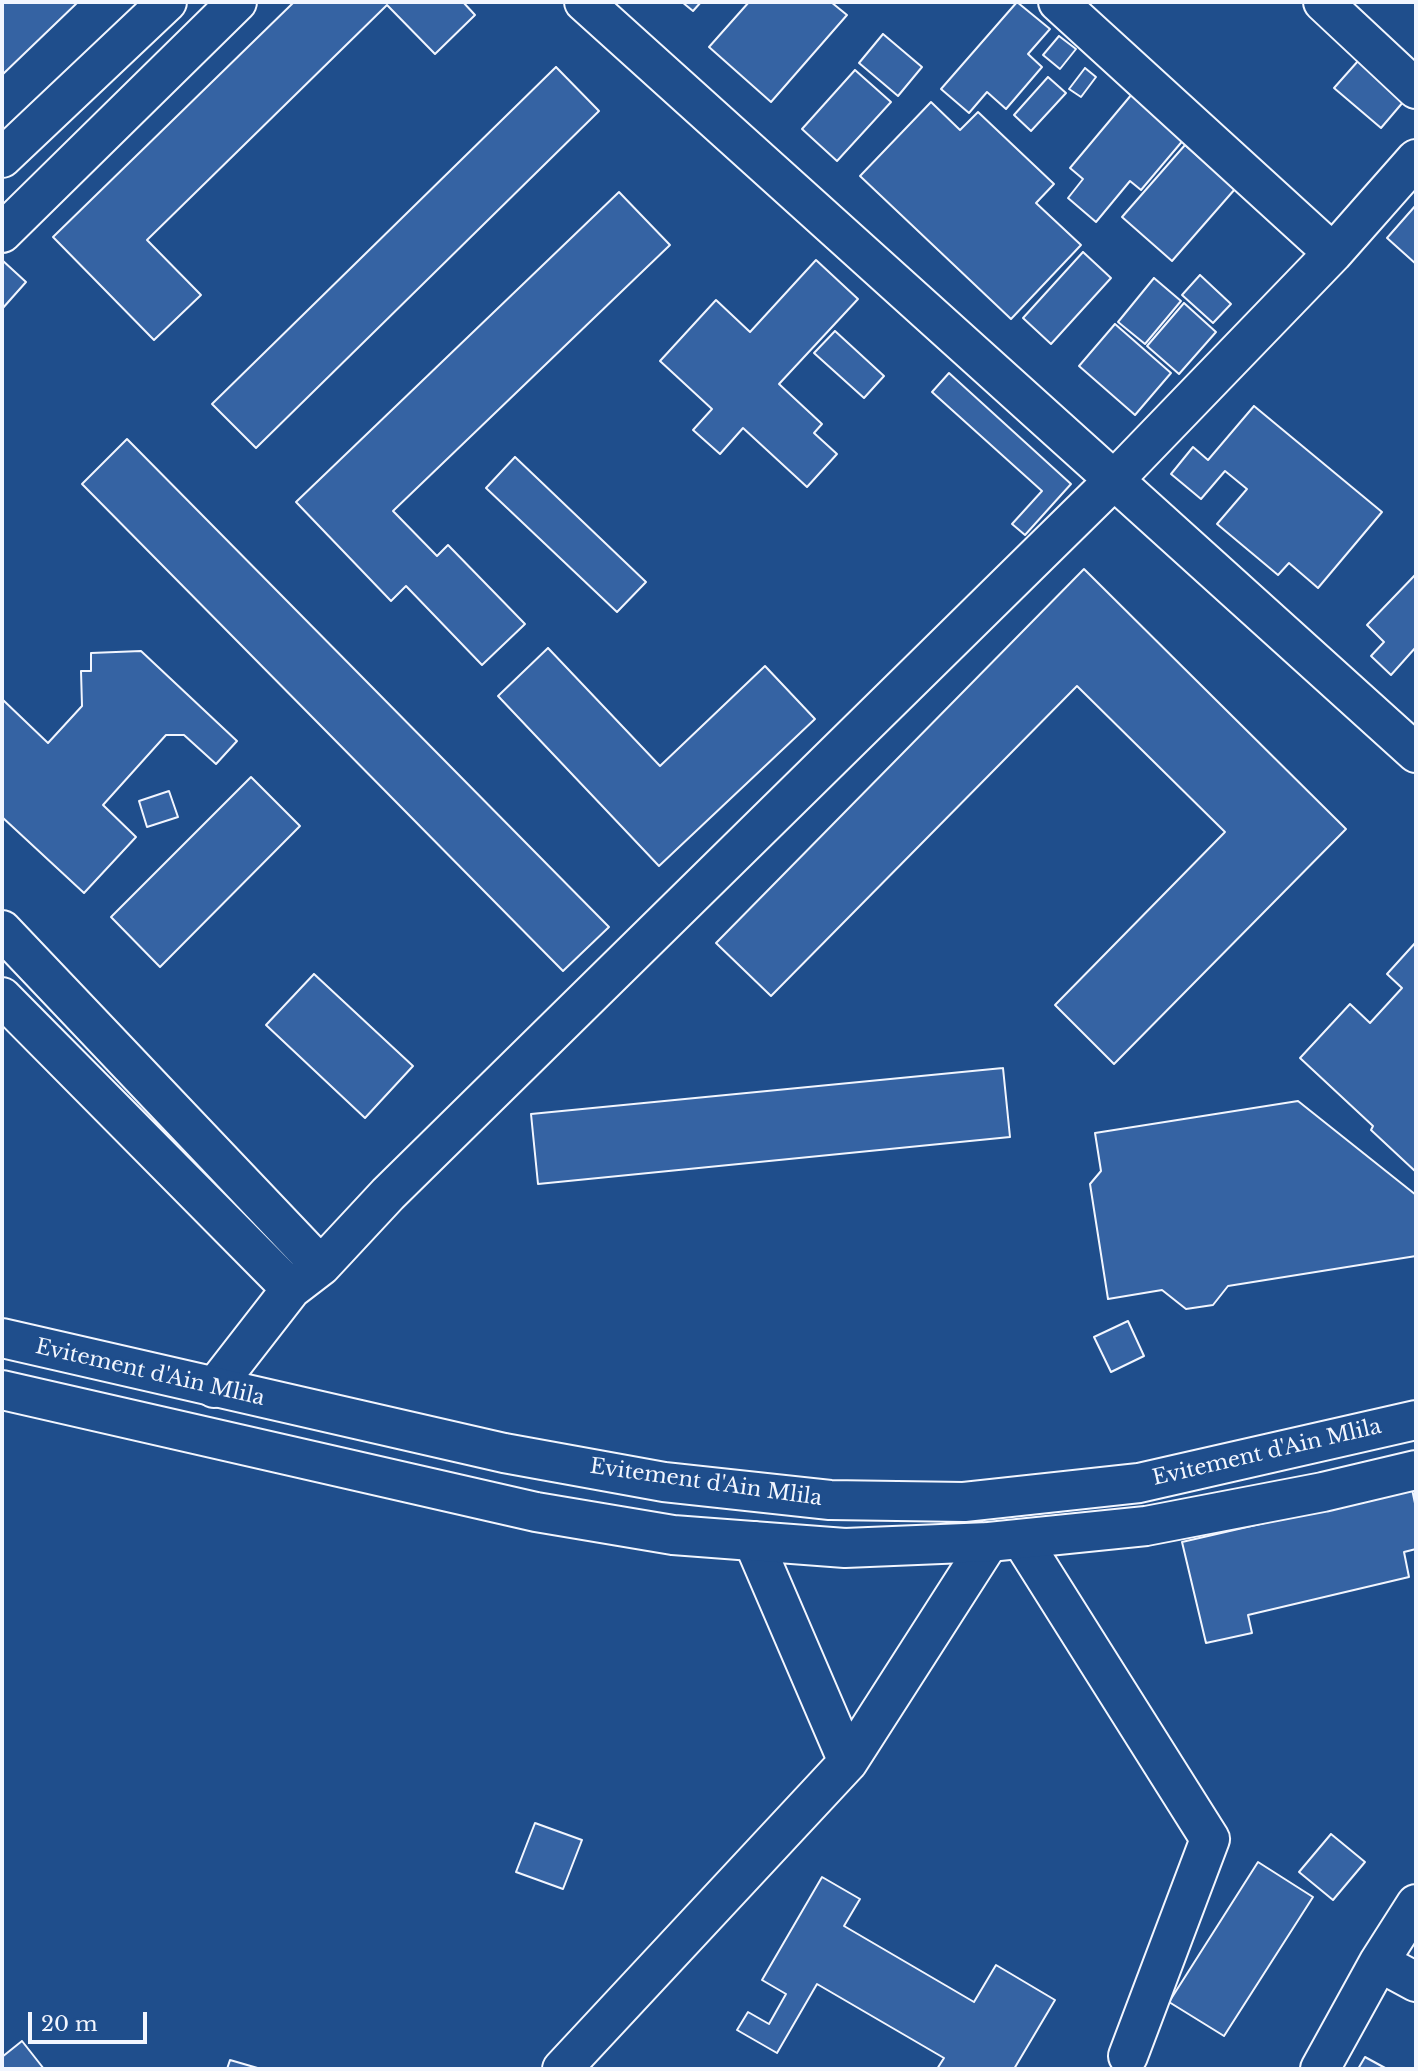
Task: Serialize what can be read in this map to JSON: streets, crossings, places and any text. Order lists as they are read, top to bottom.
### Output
{
  "streets": {
    "main road": ["Evitement d'Ain Mlila"]
  },
  "scale_bar": "20 m"
}
